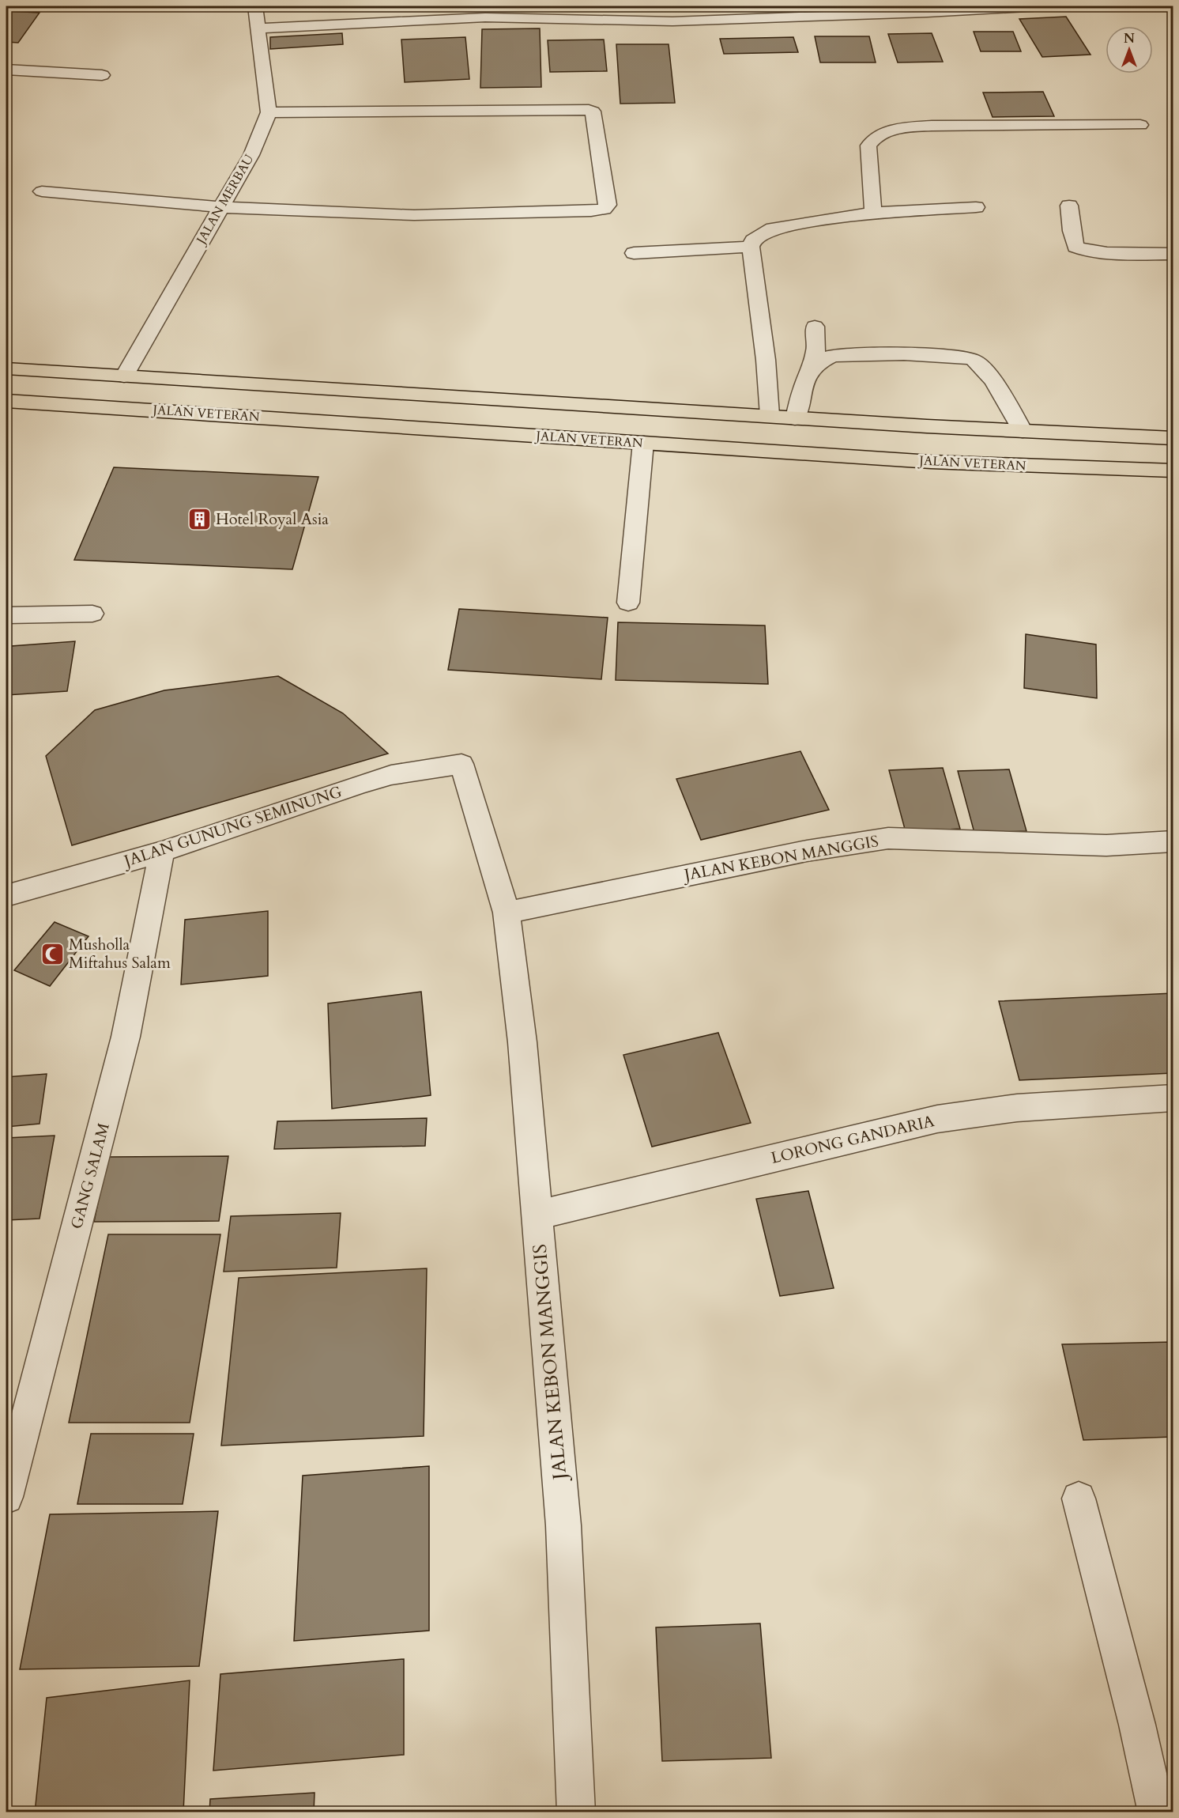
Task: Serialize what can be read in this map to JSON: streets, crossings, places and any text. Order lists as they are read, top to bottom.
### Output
{
  "streets": {
    "highway": ["JALAN VETERAN"],
    "street": [
      "JALAN MERBAU",
      "JALAN GUNUNG SEMINUNG",
      "JALAN KEBON MANGGIS",
      "LORONG GANDARIA",
      "GANG SALAM"
    ]
  },
  "crossings": [
    ["JALAN GUNUNG SEMINUNG", "JALAN KEBON MANGGIS"],
    ["JALAN GUNUNG SEMINUNG", "GANG SALAM"],
    ["JALAN KEBON MANGGIS", "LORONG GANDARIA"]
  ],
  "places": {
    "building": ["Hotel Royal Asia"],
    "mosque": ["Musholla Miftahus Salam"]
  },
  "north": "top"
}
